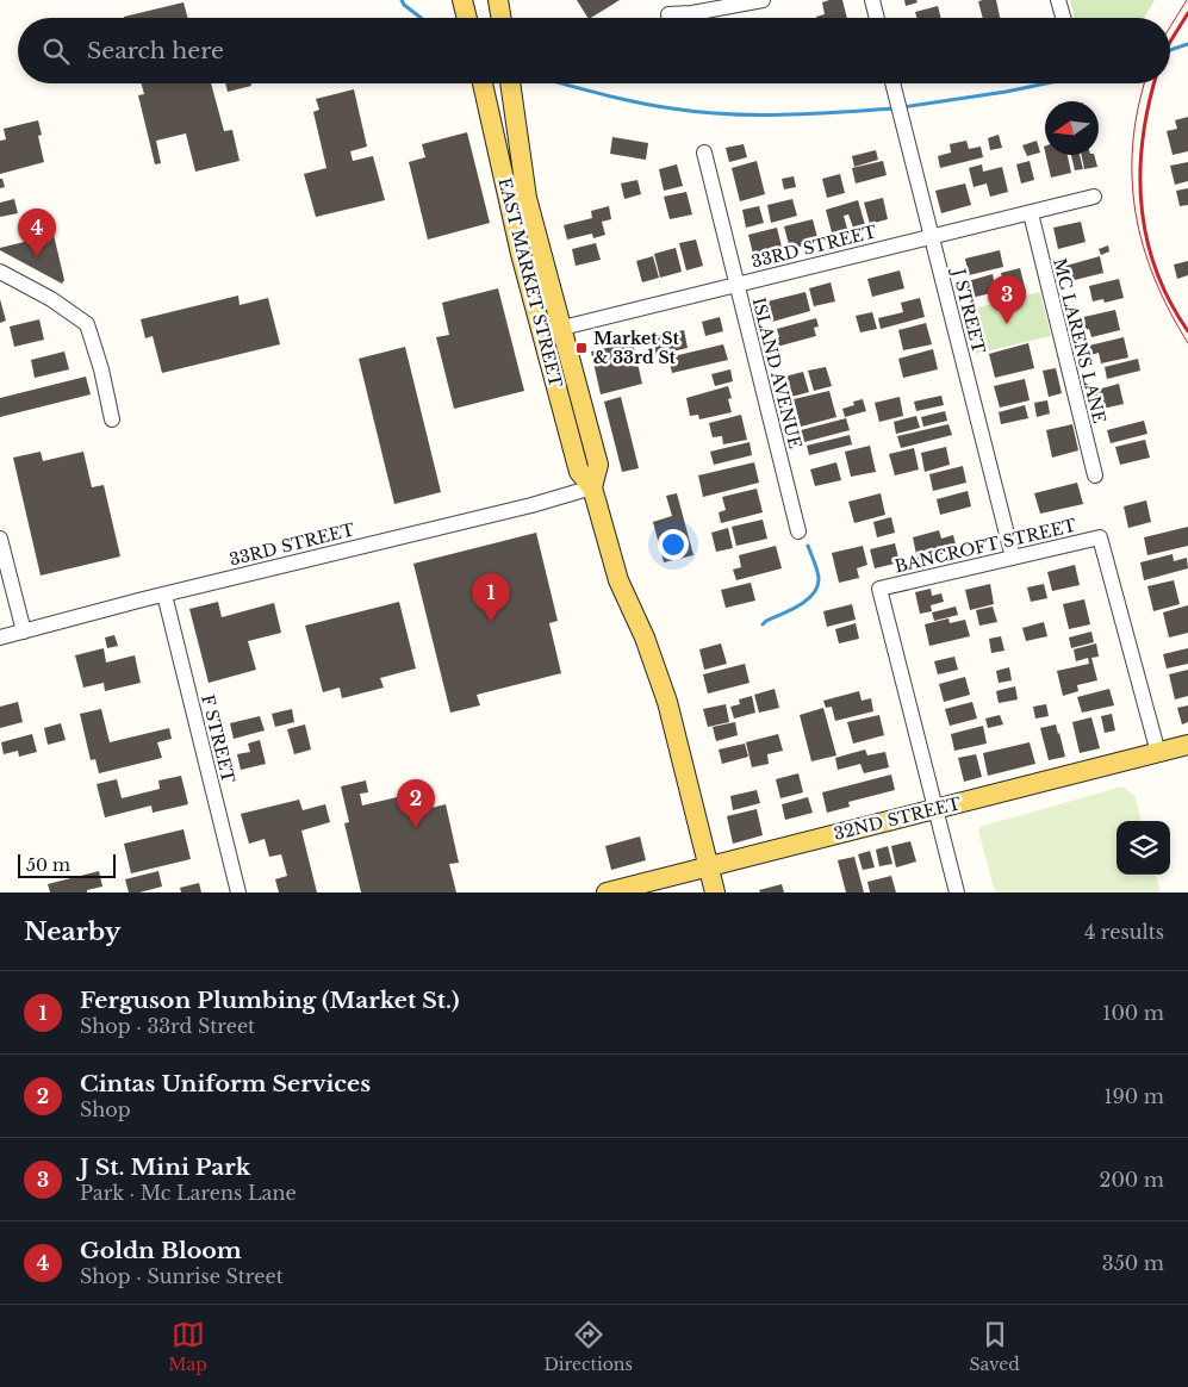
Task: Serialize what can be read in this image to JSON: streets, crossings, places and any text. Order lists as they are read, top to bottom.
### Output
{
  "streets": {
    "main road": ["EAST MARKET STREET", "32ND STREET"],
    "street": [
      "33RD STREET",
      "J STREET",
      "MC LARENS LANE",
      "ISLAND AVENUE",
      "BANCROFT STREET",
      "F STREET"
    ]
  },
  "crossings": [
    ["33RD STREET", "EAST MARKET STREET"],
    ["33RD STREET", "J STREET"],
    ["33RD STREET", "MC LARENS LANE"],
    ["33RD STREET", "ISLAND AVENUE"],
    ["33RD STREET", "F STREET"],
    ["EAST MARKET STREET", "32ND STREET"],
    ["J STREET", "BANCROFT STREET"],
    ["BANCROFT STREET", "32ND STREET"]
  ],
  "places": {
    "transit": ["Market St & 33rd St"]
  },
  "scale_bar": "50 m",
  "north": "left",
  "page": {
    "search": "Search here",
    "pins": [
      "4",
      "3",
      "1",
      "2"
    ],
    "scale": "50 m",
    "heading": ["Nearby", "4 results"],
    "list": [
      {
        "mark": "1",
        "name": "Ferguson Plumbing (Market St.)",
        "note": "Shop · 33rd Street",
        "value": "100 m"
      },
      {
        "mark": "2",
        "name": "Cintas Uniform Services",
        "note": "Shop",
        "value": "190 m"
      },
      {
        "mark": "3",
        "name": "J St. Mini Park",
        "note": "Park · Mc Larens Lane",
        "value": "200 m"
      },
      {
        "mark": "4",
        "name": "Goldn Bloom",
        "note": "Shop · Sunrise Street",
        "value": "350 m"
      }
    ],
    "nav": ["Map", "Directions", "Saved"]
  }
}
